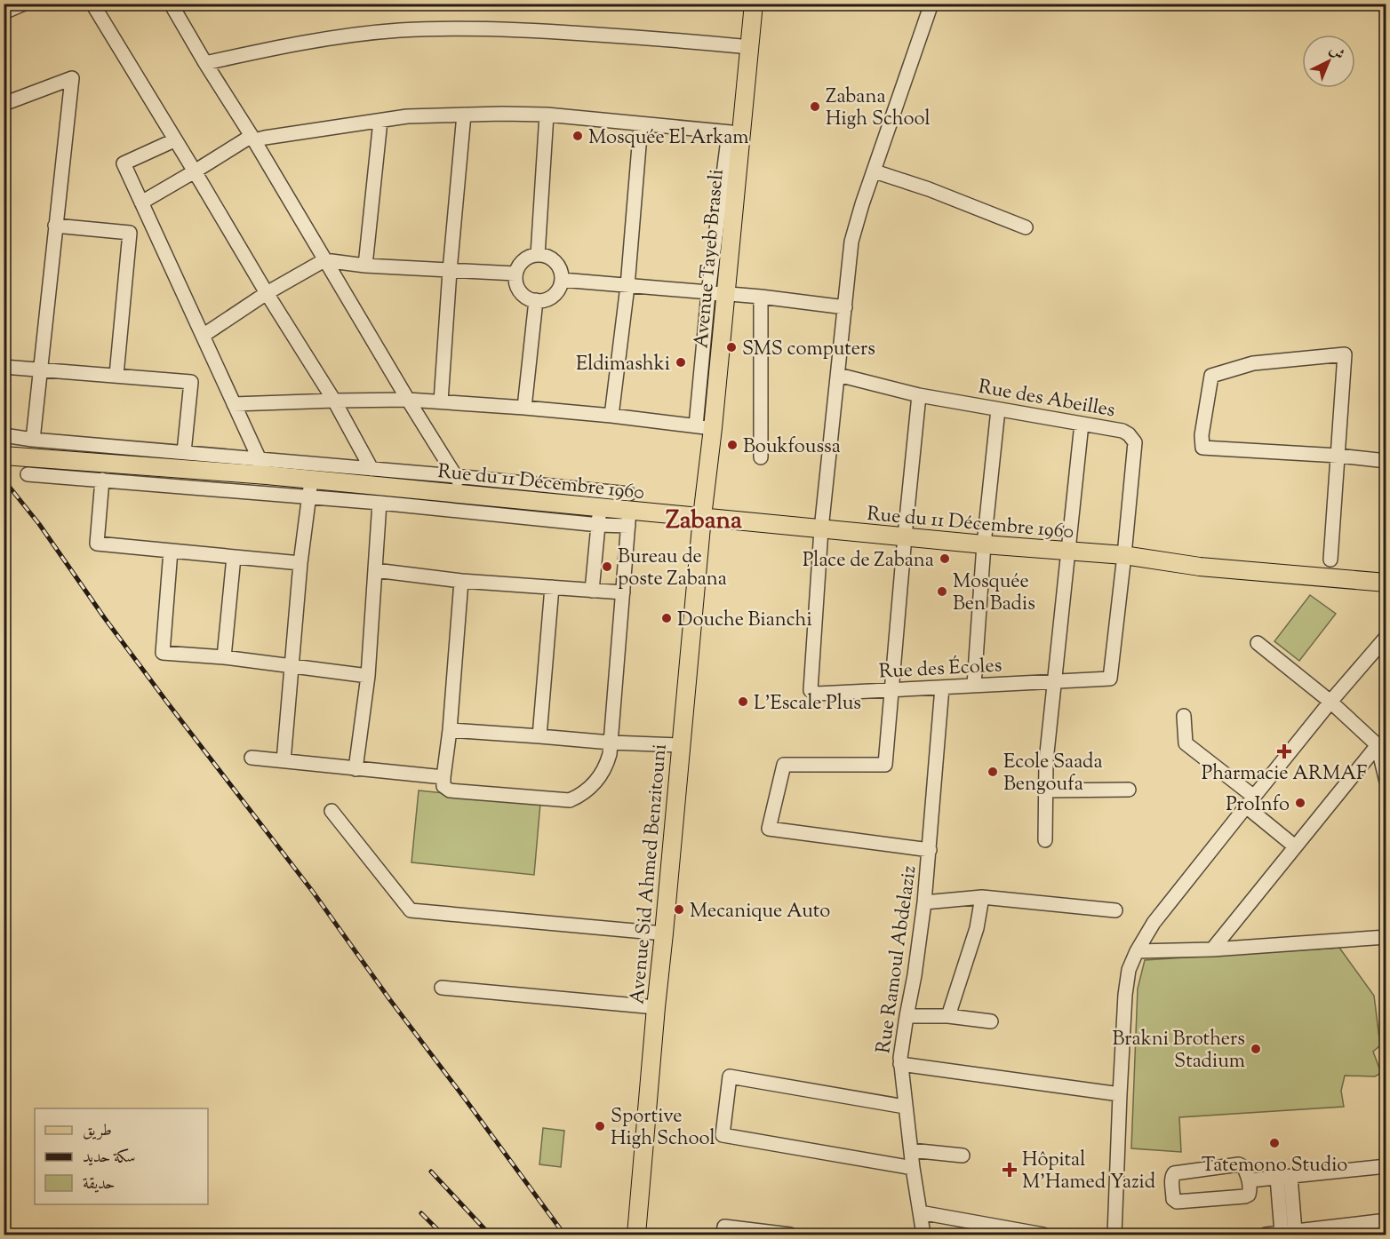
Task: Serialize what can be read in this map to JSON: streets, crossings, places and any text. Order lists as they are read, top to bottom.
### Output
{
  "streets": {
    "main road": ["Avenue Tayeb Braseli", "Rue du 11 Décembre 1960", "Avenue Sid Ahmed Benzitouni"],
    "street": ["Rue des Abeilles", "Rue des Écoles", "Rue Ramoul Abdelaziz"]
  },
  "crossings": [
    ["Avenue Tayeb Braseli", "Rue du 11 Décembre 1960"],
    ["Avenue Tayeb Braseli", "Avenue Sid Ahmed Benzitouni"],
    ["Rue des Abeilles", "Rue du 11 Décembre 1960"],
    ["Rue des Abeilles", "Rue des Écoles"],
    ["Rue du 11 Décembre 1960", "Rue des Écoles"],
    ["Rue du 11 Décembre 1960", "Avenue Sid Ahmed Benzitouni"],
    ["Rue des Écoles", "Rue Ramoul Abdelaziz"]
  ],
  "districts": ["Zabana"],
  "places": {
    "other": [
      "Zabana High School",
      "Mosquée El Arkam",
      "SMS computers",
      "Eldimashki",
      "Boukfoussa",
      "Place de Zabana",
      "Bureau de poste Zabana",
      "Mosquée Ben Badis",
      "Douche Bianchi",
      "L'Escale Plus",
      "Ecole Saada Bengoufa",
      "ProInfo",
      "Mecanique Auto",
      "Brakni Brothers Stadium",
      "Sportive High School",
      "Tatemono Studio"
    ],
    "health": ["Pharmacie ARMAF", "Hôpital M'Hamed Yazid"]
  },
  "legend": ["طريق", "سكة حديد", "حديقة"],
  "north": "top right"
}
